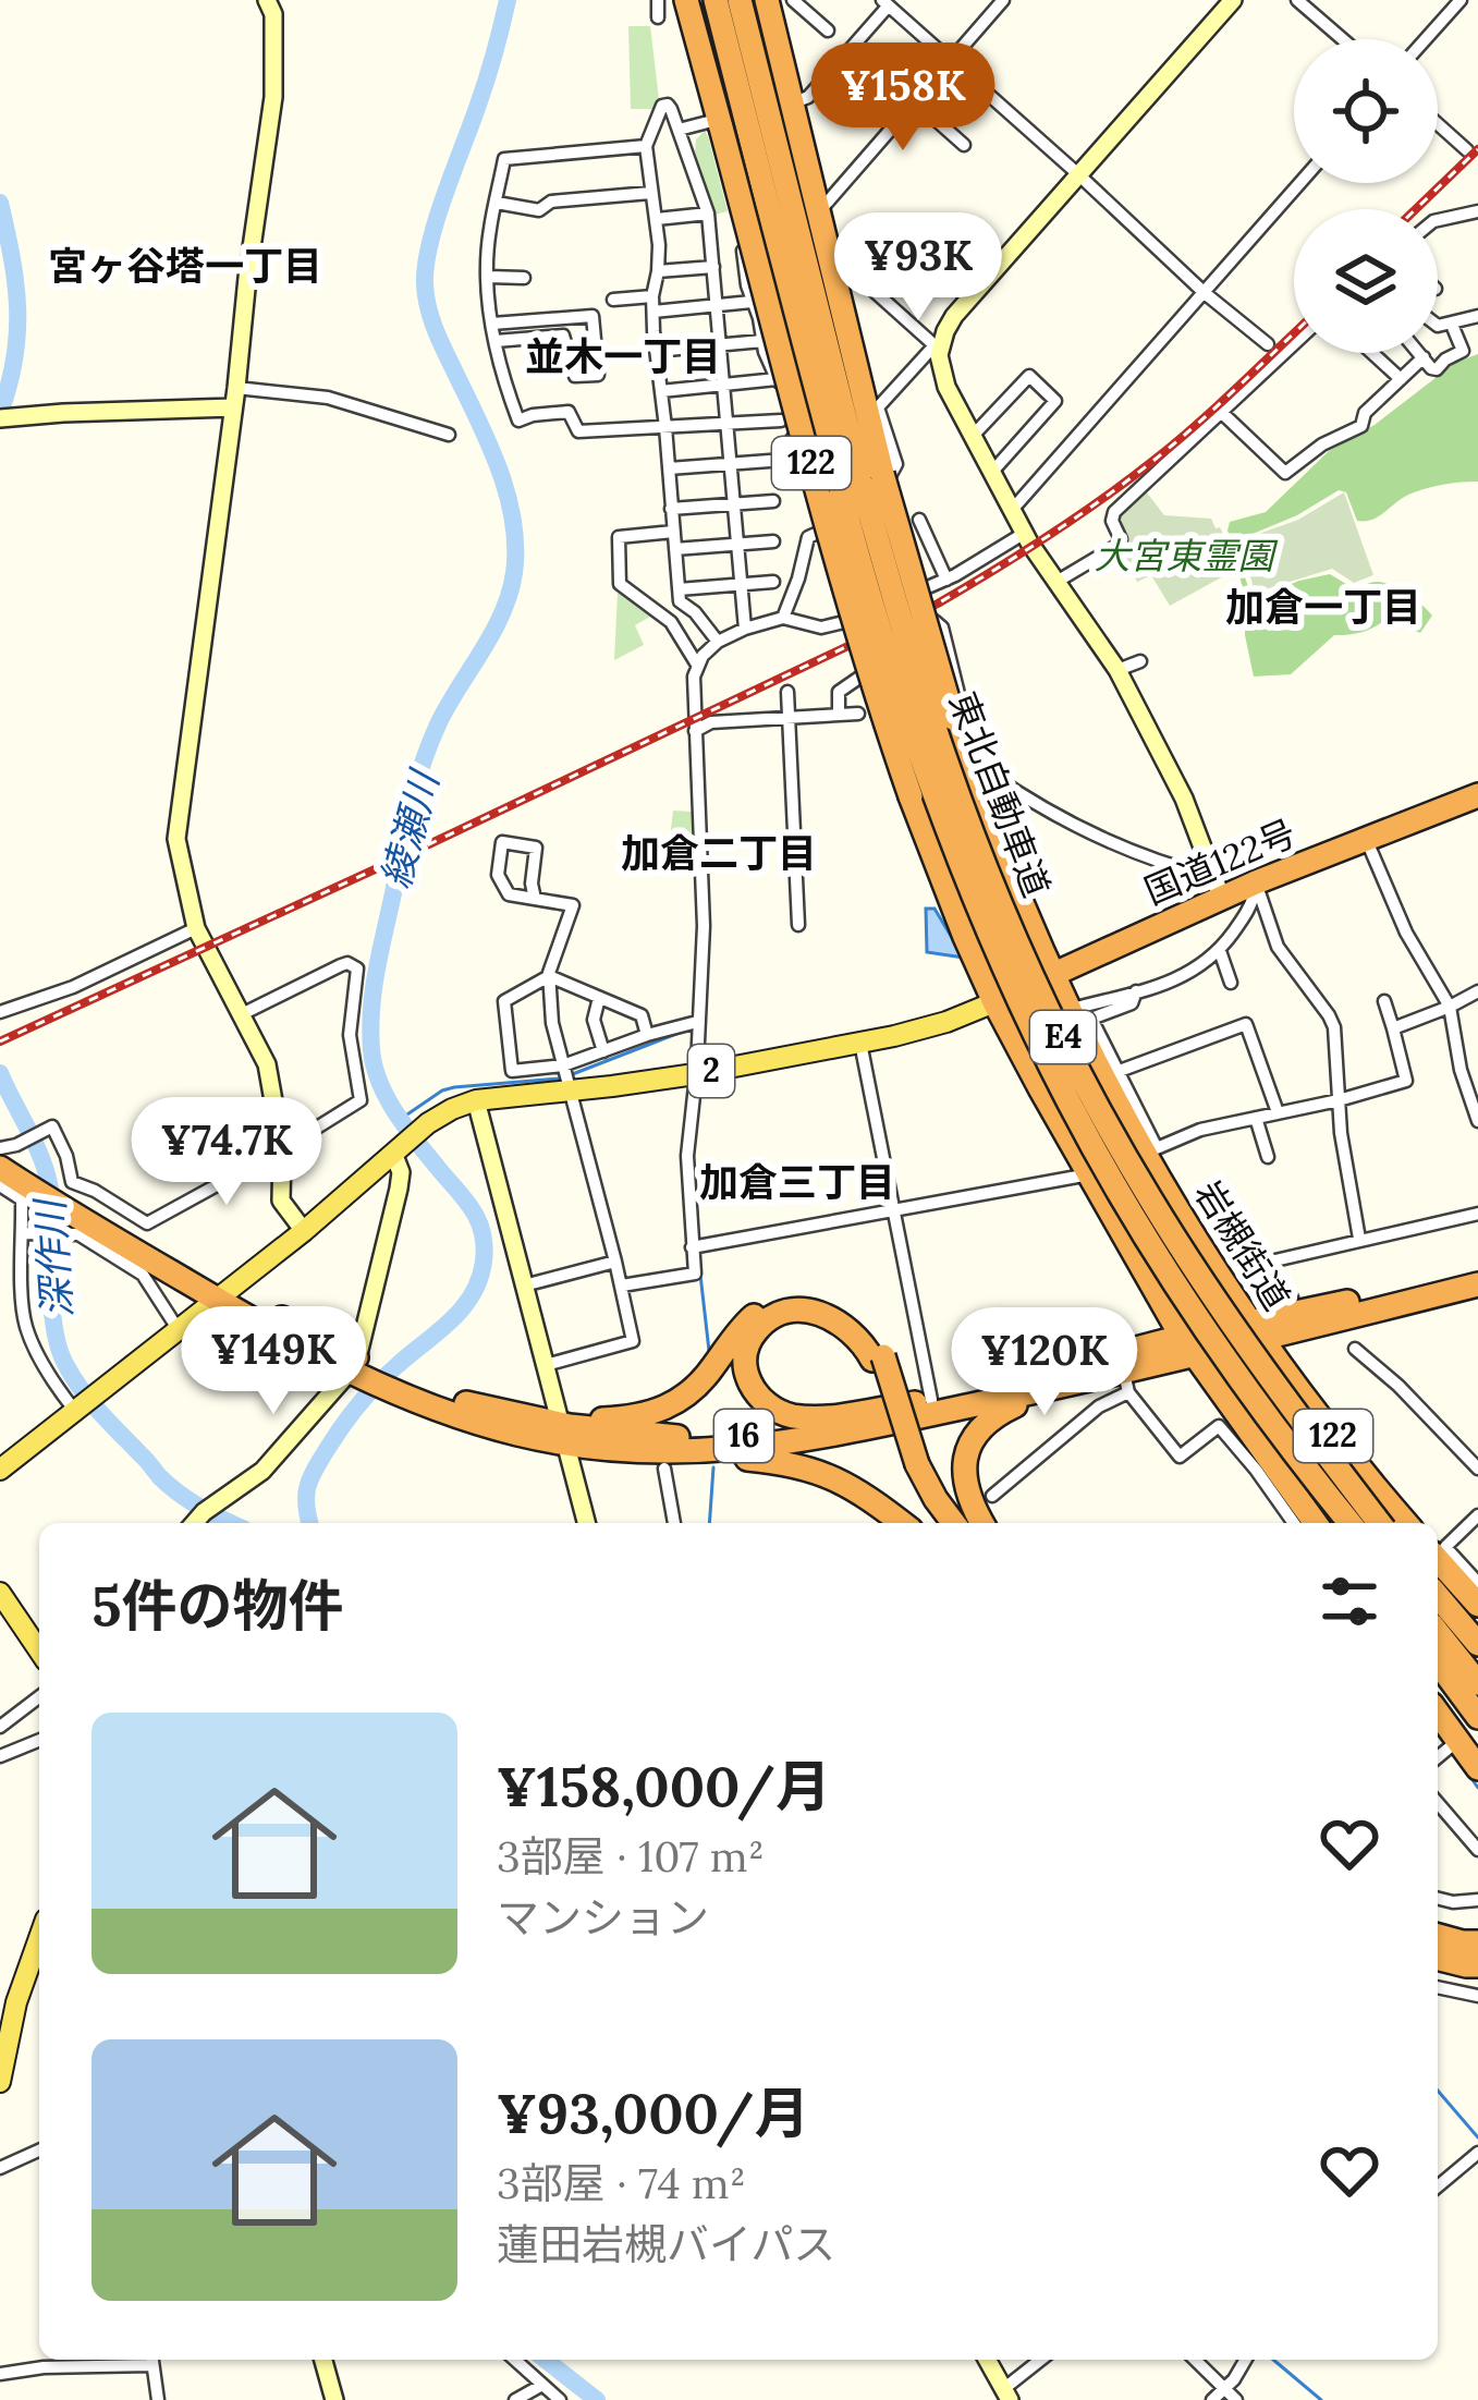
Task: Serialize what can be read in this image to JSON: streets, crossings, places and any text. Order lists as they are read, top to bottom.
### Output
{
  "streets": {
    "highway": [
      "122",
      "東北自動車道",
      "国道122号",
      "E4",
      "岩槻街道",
      "16"
    ],
    "main road": ["2"]
  },
  "crossings": [
    ["122", "東北自動車道"],
    ["122", "国道122号"],
    ["122", "2"],
    ["122", "岩槻街道"],
    ["122", "16"],
    ["東北自動車道", "16"],
    ["国道122号", "2"],
    ["国道122号", "岩槻街道"],
    ["2", "16"],
    ["岩槻街道", "16"]
  ],
  "districts": [
    "宮ヶ谷塔一丁目",
    "並木一丁目",
    "加倉一丁目",
    "加倉二丁目",
    "加倉三丁目"
  ],
  "water": ["綾瀬川", "深作川"],
  "parks": ["大宮東霊園"],
  "page": {
    "price": [
      "¥158K",
      "¥93K",
      "¥74.7K",
      "¥149K",
      "¥120K"
    ],
    "heading": "5件の物件",
    "list": [
      {
        "name": "¥158,000/月",
        "note": "3部屋 · 107 m² · マンション"
      },
      {
        "name": "¥93,000/月",
        "note": "3部屋 · 74 m² · 蓮田岩槻バイパス"
      }
    ]
  }
}
